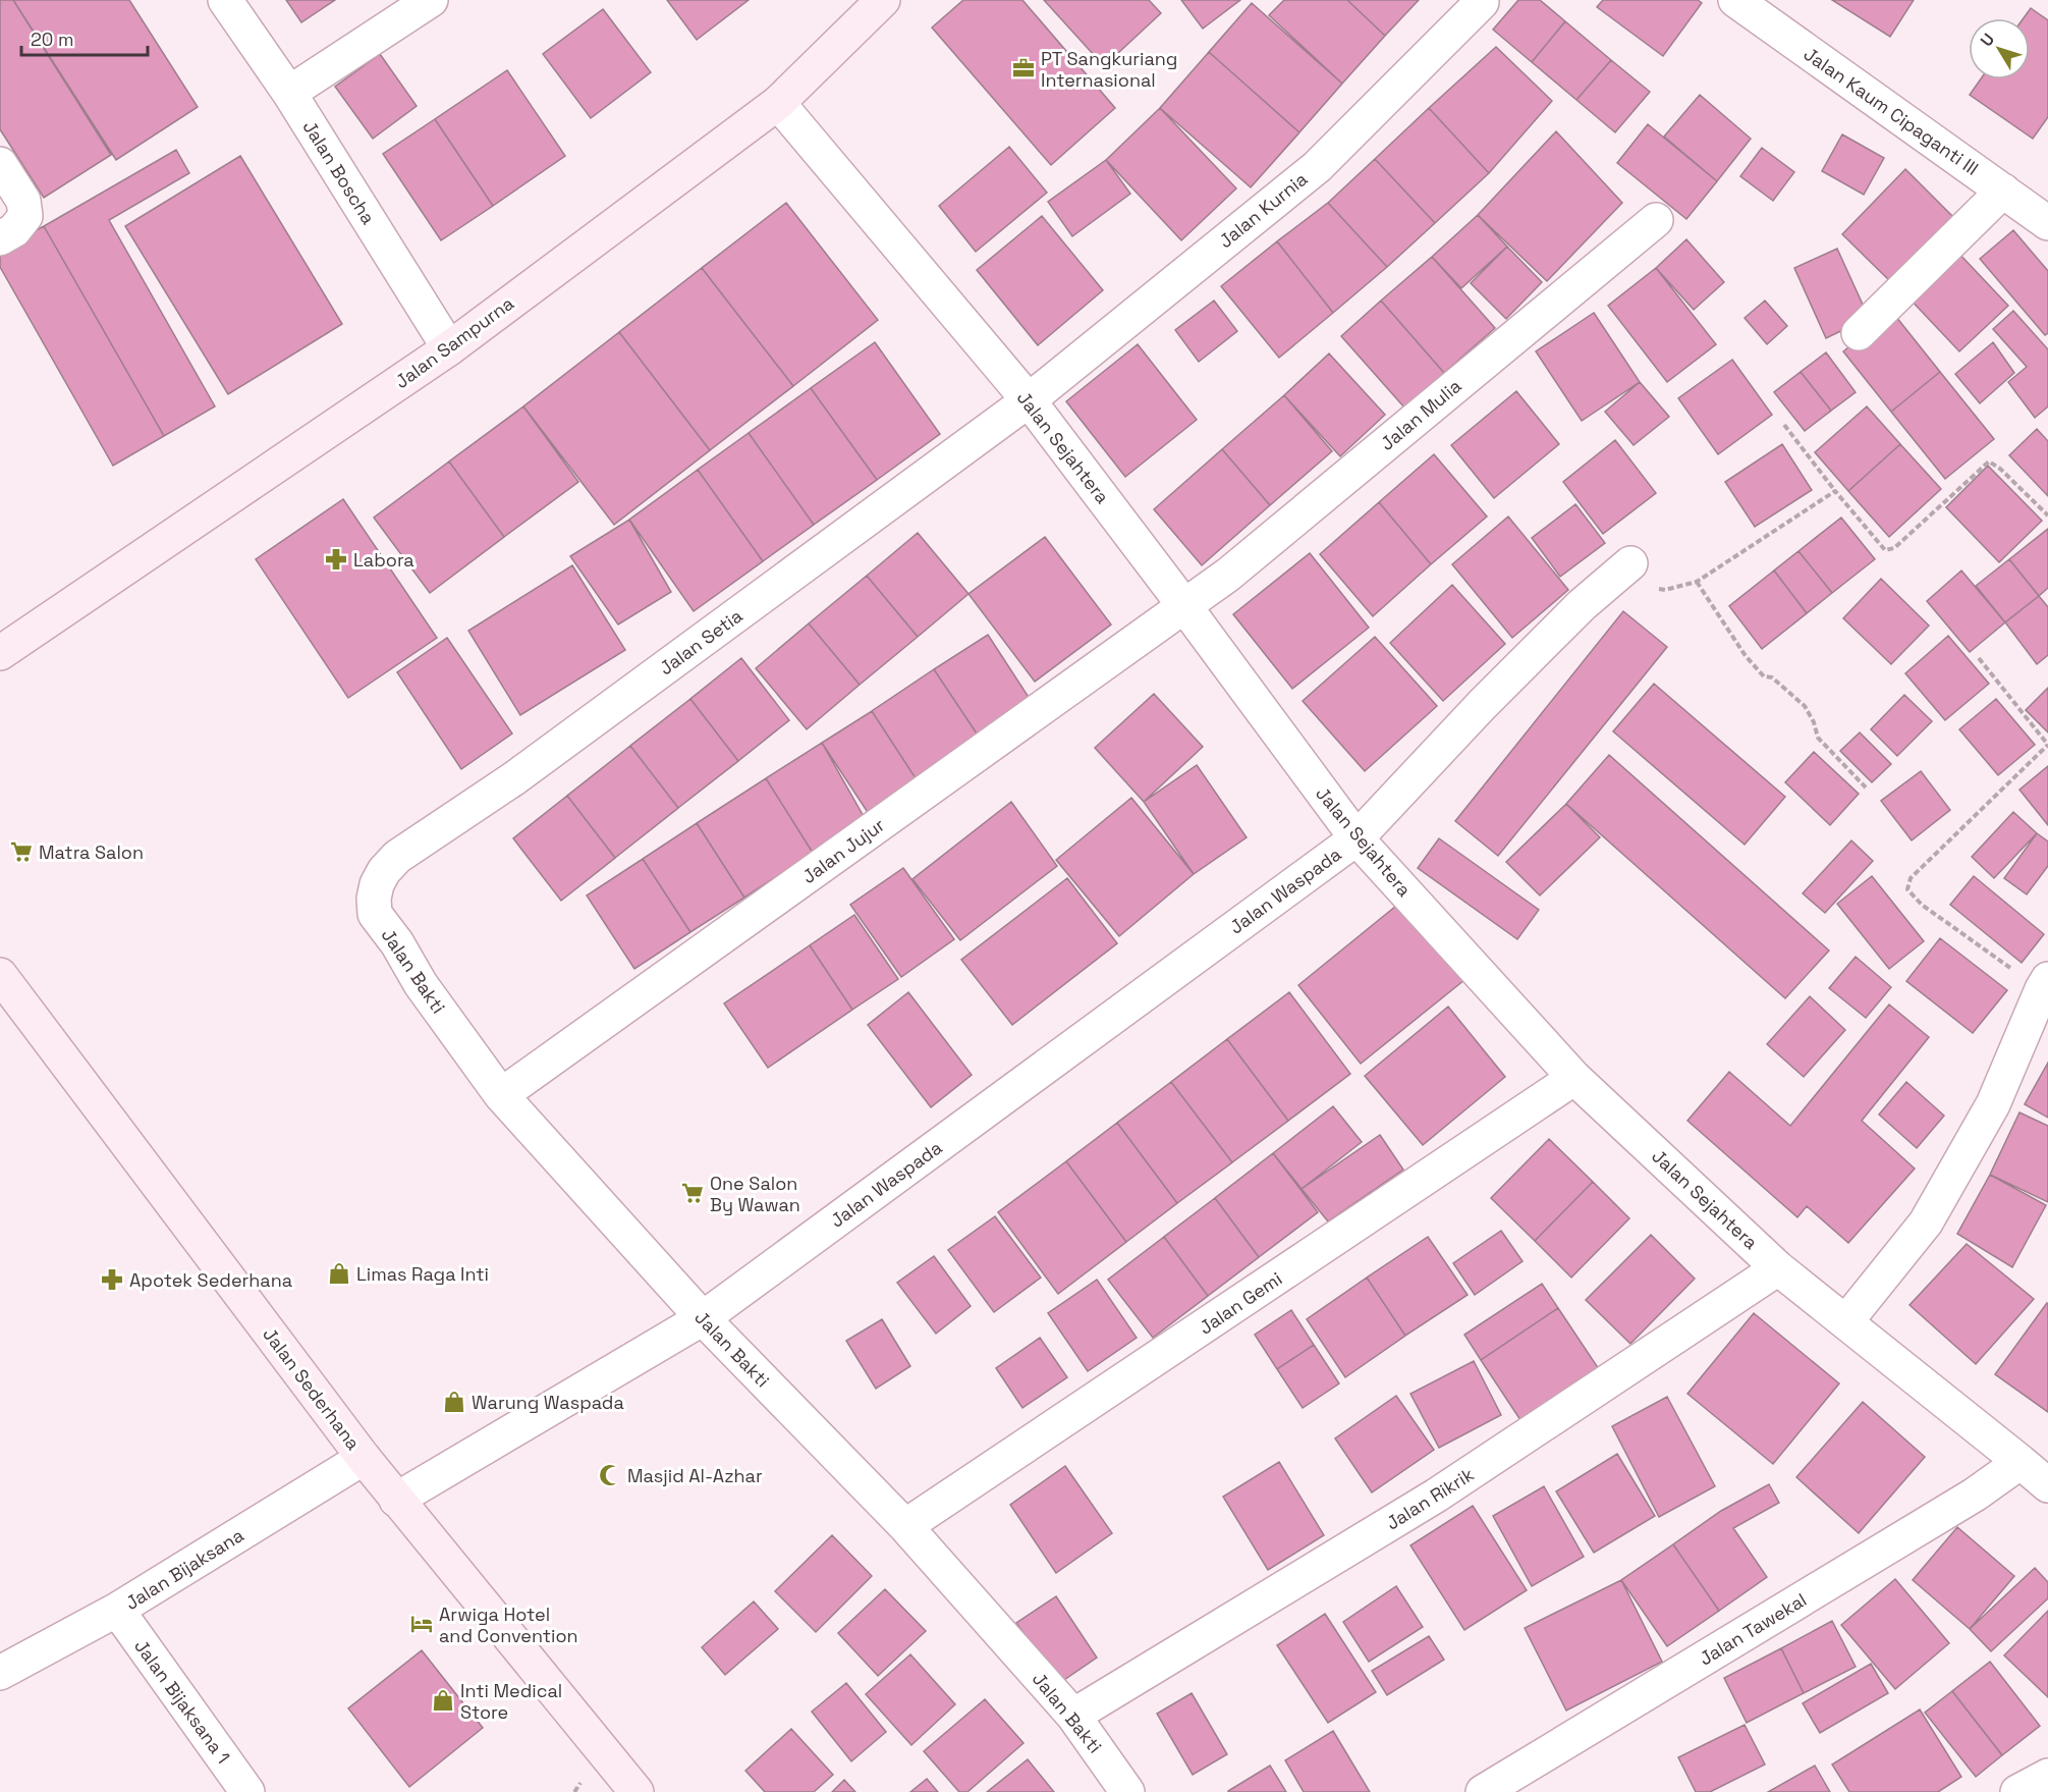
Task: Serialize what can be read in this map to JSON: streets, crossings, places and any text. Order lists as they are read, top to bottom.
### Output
{
  "streets": {
    "street": [
      "Jalan Kaum Cipaganti III",
      "Jalan Boscha",
      "Jalan Kurnia",
      "Jalan Sampurna",
      "Jalan Mulia",
      "Jalan Sejahtera",
      "Jalan Setia",
      "Jalan Jujur",
      "Jalan Waspada",
      "Jalan Bakti",
      "Jalan Gemi",
      "Jalan Sederhana",
      "Jalan Rikrik",
      "Jalan Bijaksana",
      "Jalan Tawekal",
      "Jalan Bijaksana 1"
    ]
  },
  "crossings": [
    ["Jalan Boscha", "Jalan Sampurna"],
    ["Jalan Kurnia", "Jalan Sejahtera"],
    ["Jalan Kurnia", "Jalan Setia"],
    ["Jalan Sampurna", "Jalan Sejahtera"],
    ["Jalan Mulia", "Jalan Sejahtera"],
    ["Jalan Mulia", "Jalan Jujur"],
    ["Jalan Sejahtera", "Jalan Setia"],
    ["Jalan Sejahtera", "Jalan Jujur"],
    ["Jalan Sejahtera", "Jalan Waspada"],
    ["Jalan Sejahtera", "Jalan Gemi"],
    ["Jalan Sejahtera", "Jalan Rikrik"],
    ["Jalan Sejahtera", "Jalan Tawekal"],
    ["Jalan Setia", "Jalan Bakti"],
    ["Jalan Jujur", "Jalan Bakti"],
    ["Jalan Waspada", "Jalan Bakti"],
    ["Jalan Waspada", "Jalan Sederhana"],
    ["Jalan Bakti", "Jalan Gemi"],
    ["Jalan Bakti", "Jalan Rikrik"],
    ["Jalan Sederhana", "Jalan Bijaksana"],
    ["Jalan Bijaksana", "Jalan Bijaksana 1"]
  ],
  "places": {
    "office": ["PT Sangkuriang Internasional"],
    "pharmacy": ["Labora", "Apotek Sederhana"],
    "supermarket": ["Matra Salon", "One Salon By Wawan"],
    "shop": ["Limas Raga Inti", "Warung Waspada", "Inti Medical Store"],
    "mosque": ["Masjid Al-Azhar"],
    "hotel": ["Arwiga Hotel and Convention"]
  },
  "scale_bar": "20 m",
  "north": "top left"
}
